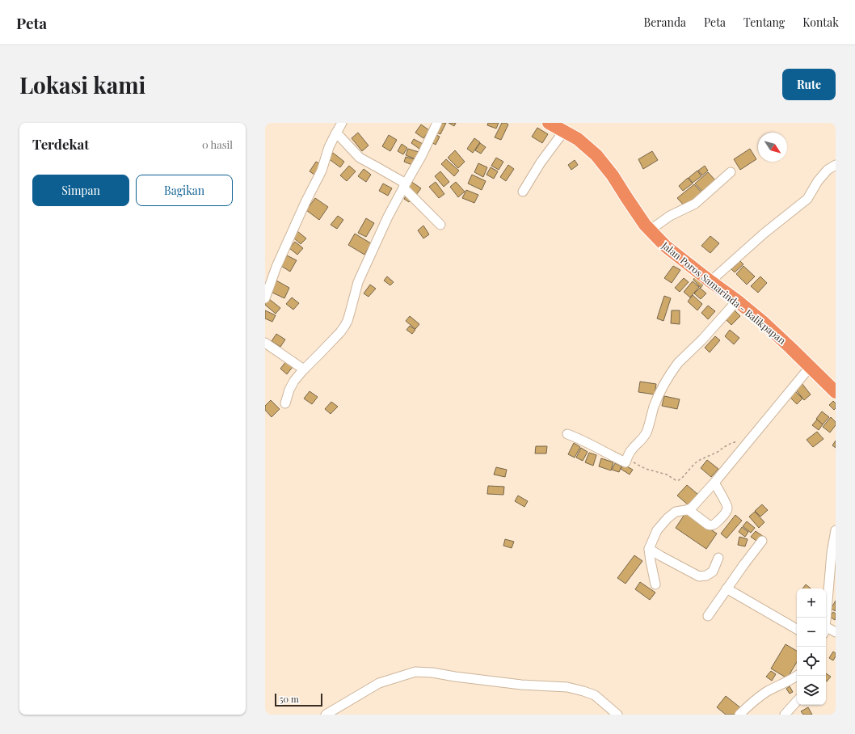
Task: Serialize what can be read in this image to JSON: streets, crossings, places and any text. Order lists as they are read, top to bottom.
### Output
{
  "streets": {
    "highway": ["Jalan Poros Samarinda - Balikpapan"]
  },
  "scale_bar": "50 m",
  "north": "bottom right",
  "page": {
    "header": "Peta",
    "nav": [
      "Beranda",
      "Peta",
      "Tentang",
      "Kontak"
    ],
    "buttons": [
      "Rute",
      ["Simpan", "Bagikan"]
    ],
    "title": "Lokasi kami",
    "heading": ["Terdekat", "0 hasil"],
    "map_buttons": ["+", "−"],
    "scale": "50 m"
  }
}
